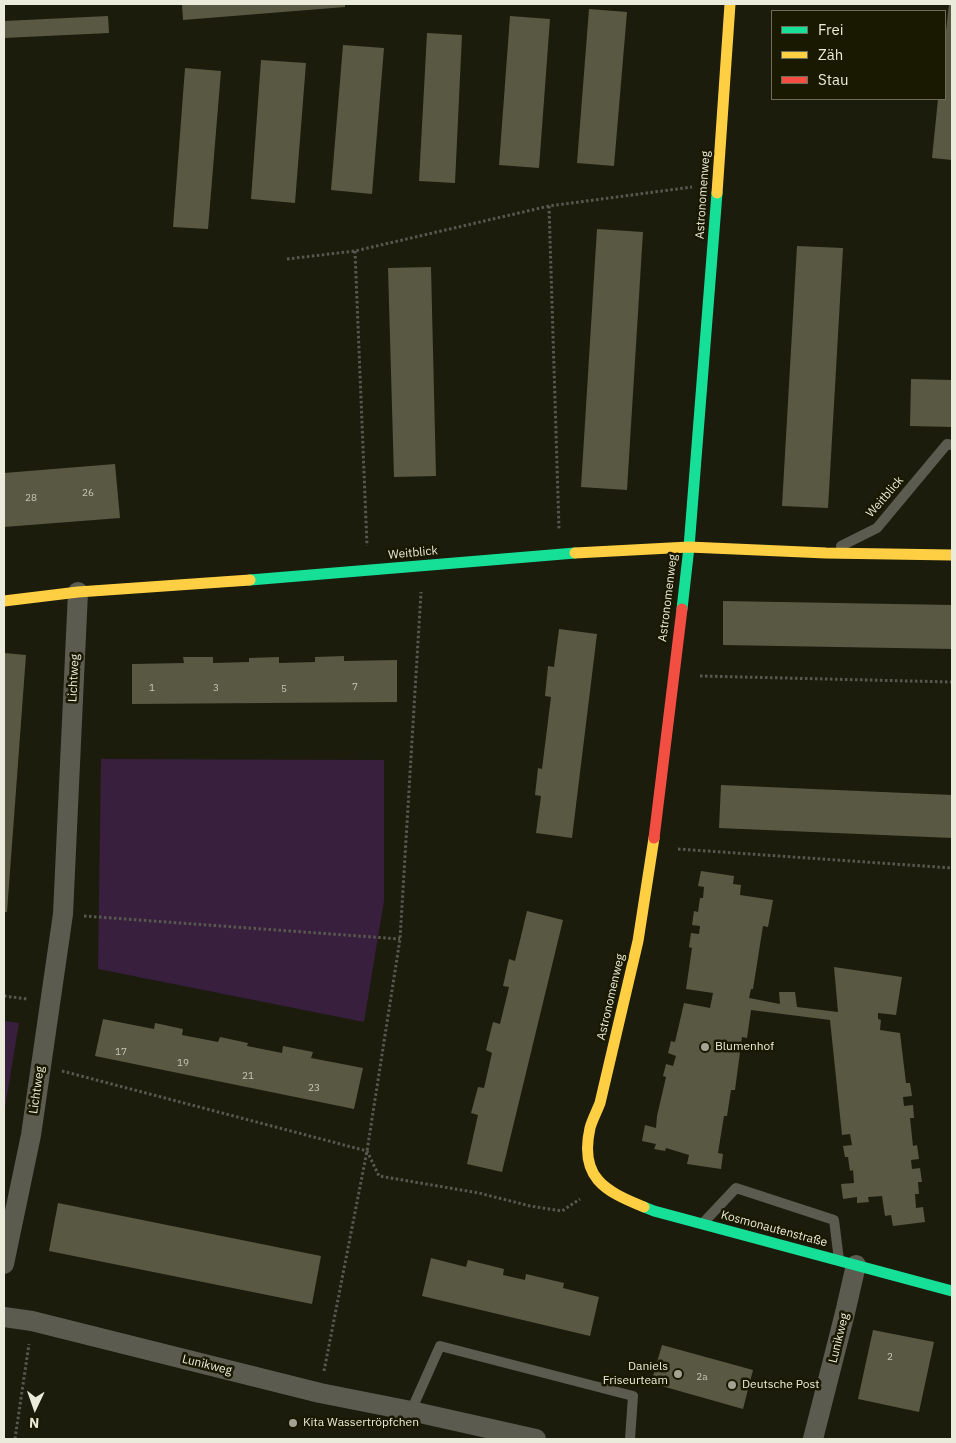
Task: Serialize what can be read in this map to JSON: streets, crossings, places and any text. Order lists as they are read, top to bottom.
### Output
{
  "streets": {
    "street": [
      "Astronomenweg",
      "Weitblick",
      "Lichtweg",
      "Kosmonautenstraße",
      "Lunikweg"
    ]
  },
  "crossings": [
    ["Astronomenweg", "Weitblick"],
    ["Astronomenweg", "Kosmonautenstraße"],
    ["Weitblick", "Lichtweg"],
    ["Kosmonautenstraße", "Lunikweg"]
  ],
  "places": [
    "Blumenhof",
    "Daniels Friseurteam",
    "Deutsche Post",
    "Kita Wassertröpfchen"
  ],
  "house_numbers": [
    "26",
    "28",
    "7",
    "1",
    "3",
    "5",
    "17",
    "19",
    "21",
    "23",
    "2",
    "2a"
  ],
  "legend": ["Frei", "Zäh", "Stau"],
  "north": "bottom"
}
